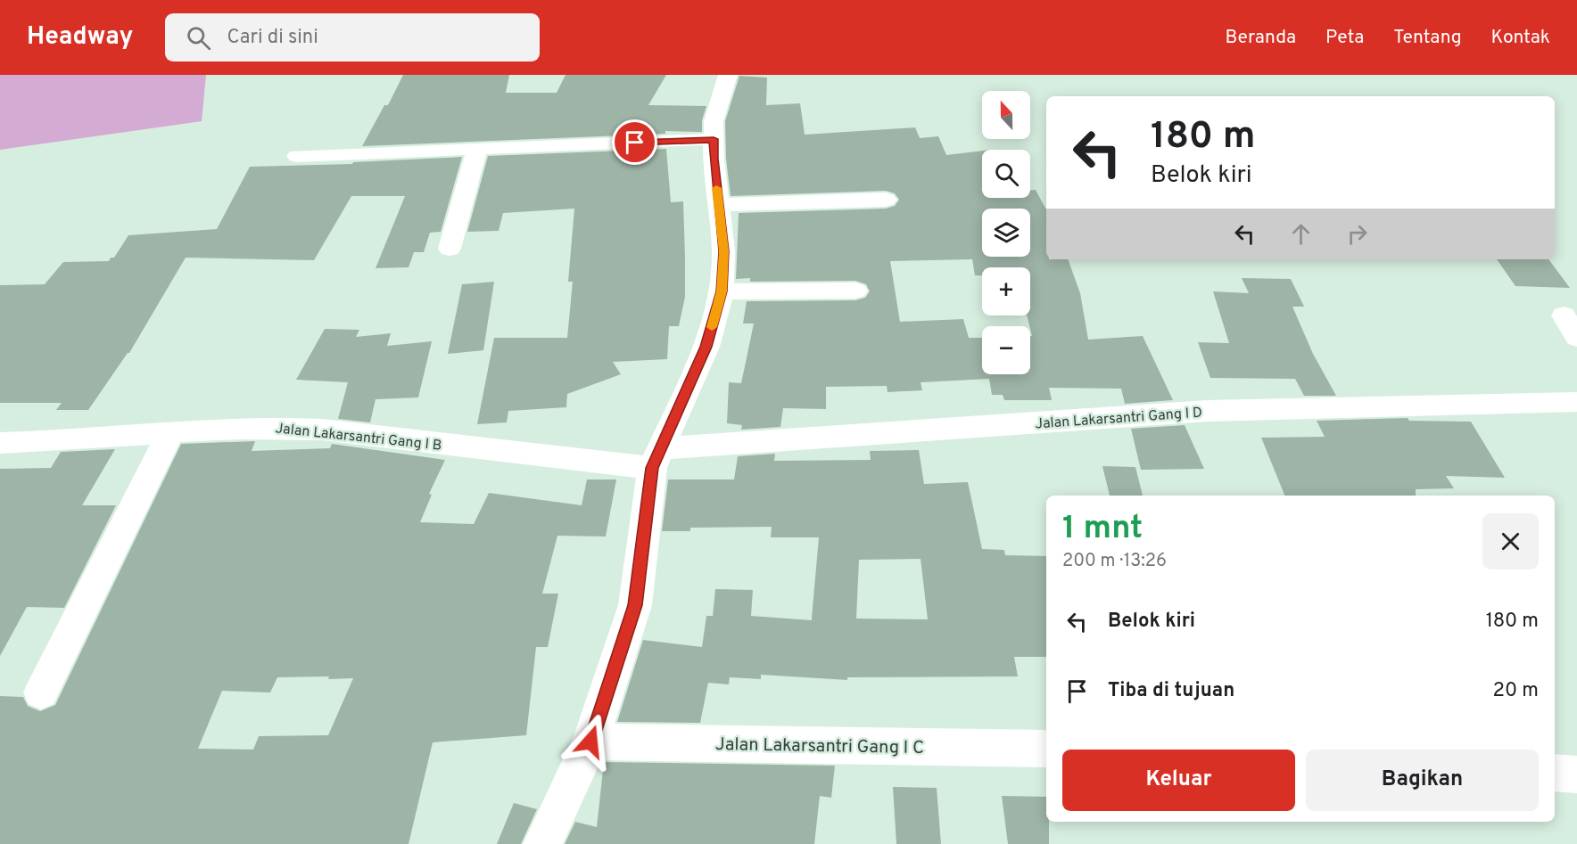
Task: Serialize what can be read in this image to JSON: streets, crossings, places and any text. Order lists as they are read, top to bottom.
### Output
{
  "streets": {
    "street": ["Jalan Lakarsantri Gang I D", "Jalan Lakarsantri Gang I B", "Jalan Lakarsantri Gang I C"]
  },
  "crossings": [
    ["Jalan Lakarsantri Gang I D", "Jalan Lakarsantri Gang I B"]
  ],
  "north": "top",
  "page": {
    "header": "Headway",
    "search": "Cari di sini",
    "nav": [
      "Beranda",
      "Peta",
      "Tentang",
      "Kontak"
    ],
    "map_buttons": ["+", "−"],
    "turn": ["180 m", "Belok kiri"],
    "heading": ["1 mnt", "200 m · 13:26"],
    "list": [
      {
        "name": "Belok kiri",
        "value": "180 m"
      },
      {
        "name": "Tiba di tujuan",
        "value": "20 m"
      }
    ],
    "buttons": ["Keluar", "Bagikan"]
  }
}
